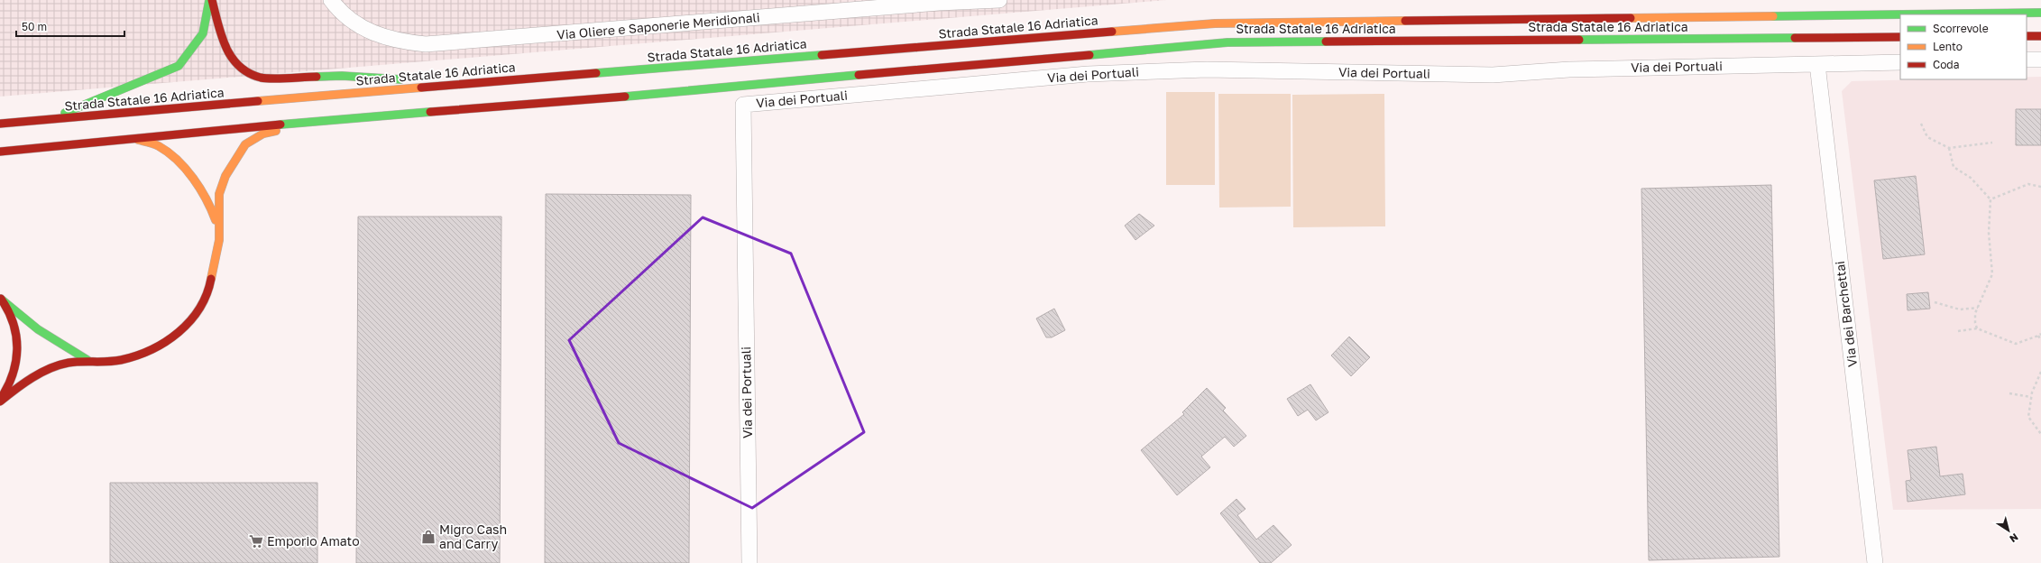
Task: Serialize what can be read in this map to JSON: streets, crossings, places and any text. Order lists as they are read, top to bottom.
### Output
{
  "streets": {
    "main road": ["Strada Statale 16 Adriatica"],
    "street": ["Via Oliere e Saponerie Meridionali", "Via dei Portuali", "Via dei Barchettai"]
  },
  "crossings": [
    ["Via dei Portuali", "Via dei Barchettai"]
  ],
  "places": {
    "shop": ["Migro Cash and Carry"],
    "supermarket": ["Emporio Amato"]
  },
  "legend": ["Scorrevole", "Lento", "Coda"],
  "scale_bar": "50 m",
  "north": "bottom right"
}
